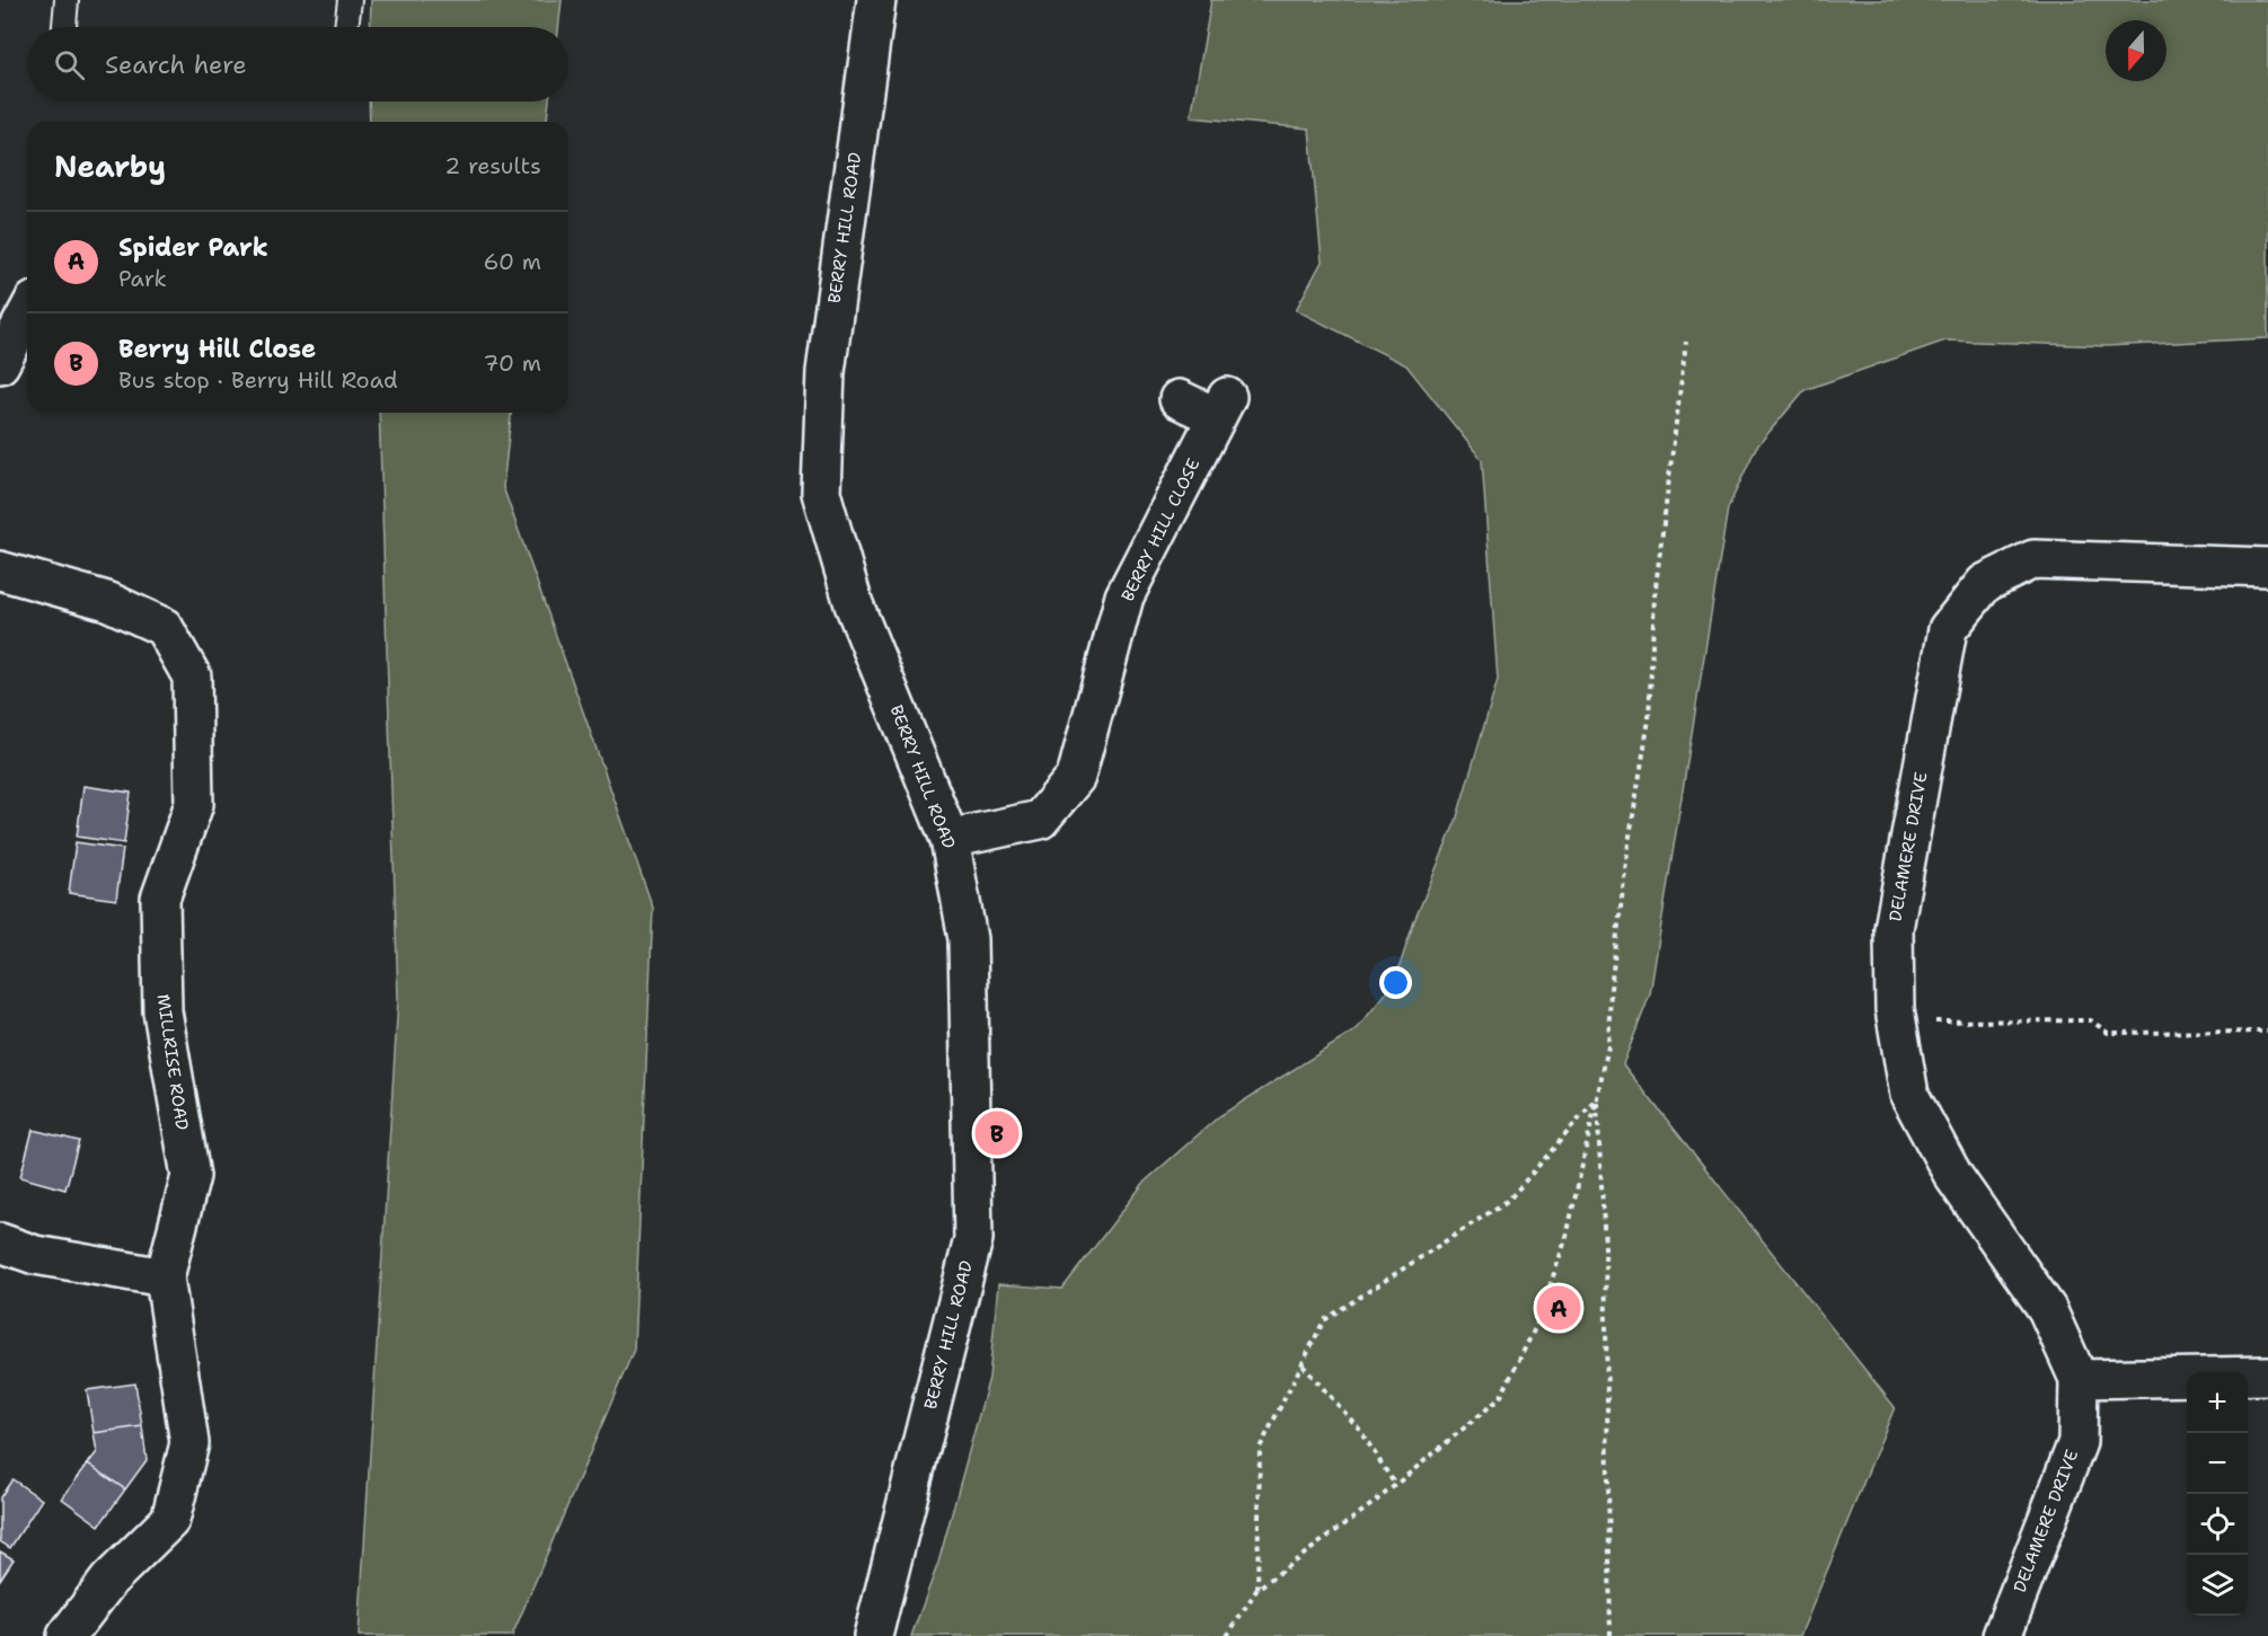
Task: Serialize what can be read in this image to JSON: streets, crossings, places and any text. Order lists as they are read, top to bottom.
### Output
{
  "streets": {
    "street": [
      "BERRY HILL ROAD",
      "BERRY HILL CLOSE",
      "DELAMERE DRIVE",
      "MILLRISE ROAD"
    ]
  },
  "crossings": [
    ["BERRY HILL ROAD", "BERRY HILL CLOSE"]
  ],
  "north": "bottom",
  "page": {
    "search": "Search here",
    "heading": ["Nearby", "2 results"],
    "list": [
      {
        "mark": "A",
        "name": "Spider Park",
        "note": "Park",
        "value": "60 m"
      },
      {
        "mark": "B",
        "name": "Berry Hill Close",
        "note": "Bus stop · Berry Hill Road",
        "value": "70 m"
      }
    ],
    "pins": ["B", "A"],
    "map_buttons": ["+", "−"]
  }
}
